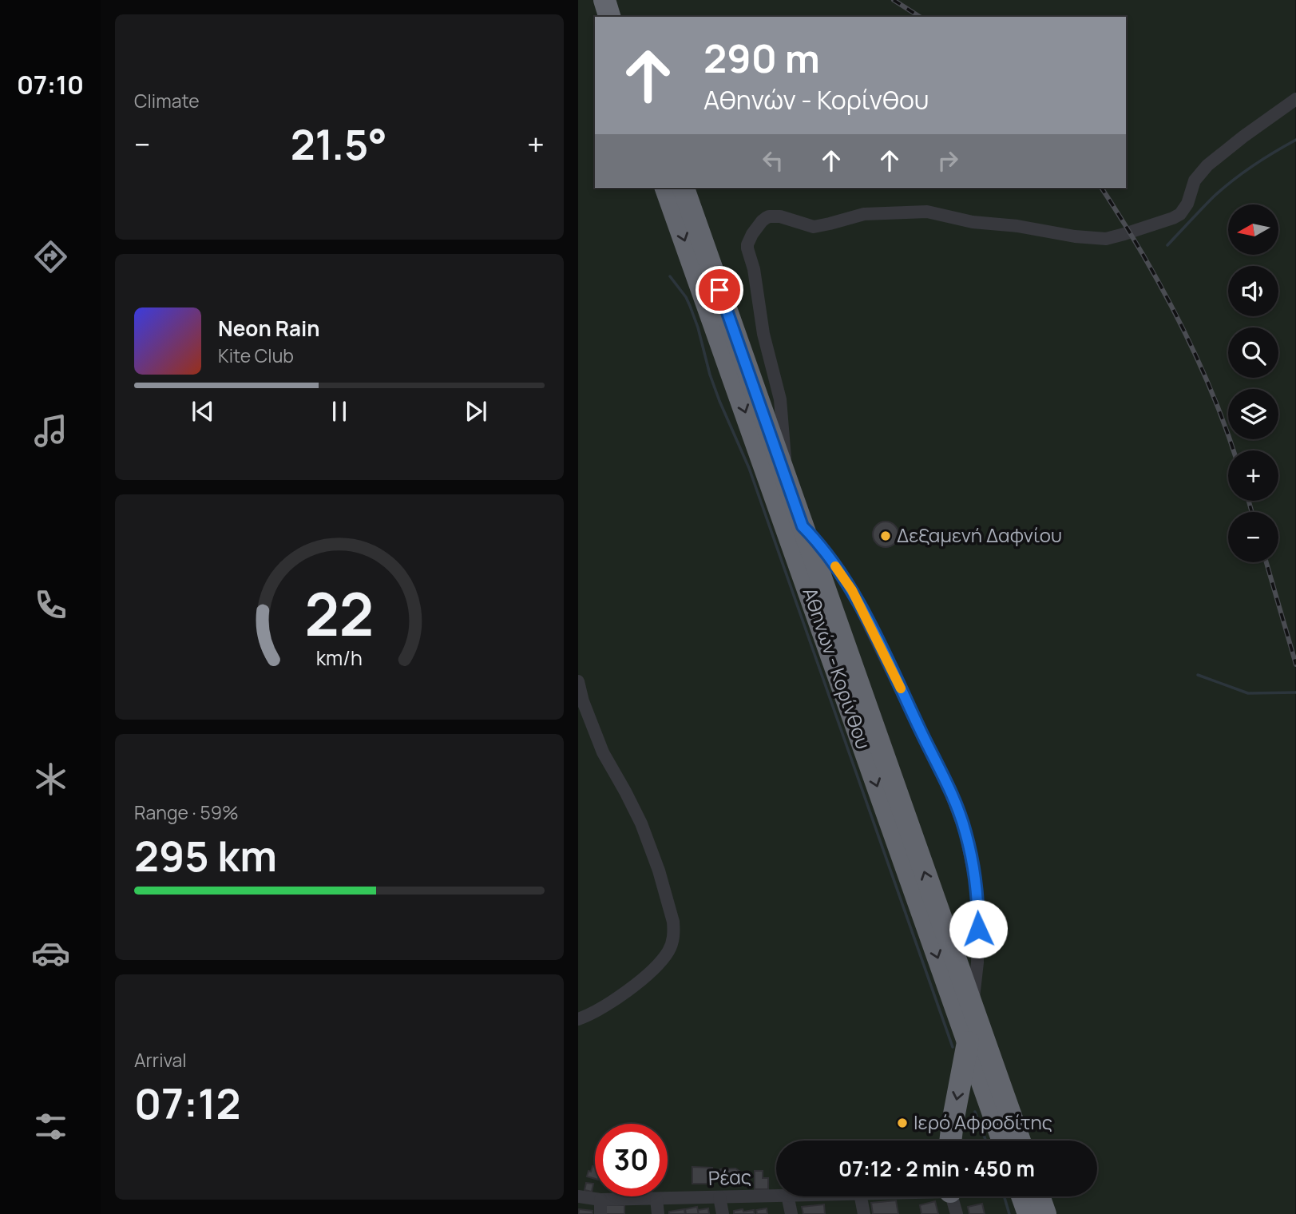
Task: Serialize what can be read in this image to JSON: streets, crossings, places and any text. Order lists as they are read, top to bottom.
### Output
{
  "streets": {
    "highway": ["Αθηνών - Κορίνθου"],
    "street": ["Ρέας"]
  },
  "places": ["Δεξαμενή Δαφνίου", "Ιερό Αφροδίτης"],
  "north": "left",
  "page": {
    "tabs": "07:10",
    "tile": [
      "Climate",
      ["Range · 59%", "295 km"],
      ["Arrival", "07:12"]
    ],
    "turn": ["290 m", "Αθηνών - Κορίνθου"],
    "heat": ["−", "21.5°", "+"],
    "map_buttons": ["+", "−"],
    "song": ["Neon Rain", "Kite Club"],
    "limit": "30",
    "trip": "07:12 · 2 min · 450 m",
    "gauge": ["22", "km/h"]
  }
}
